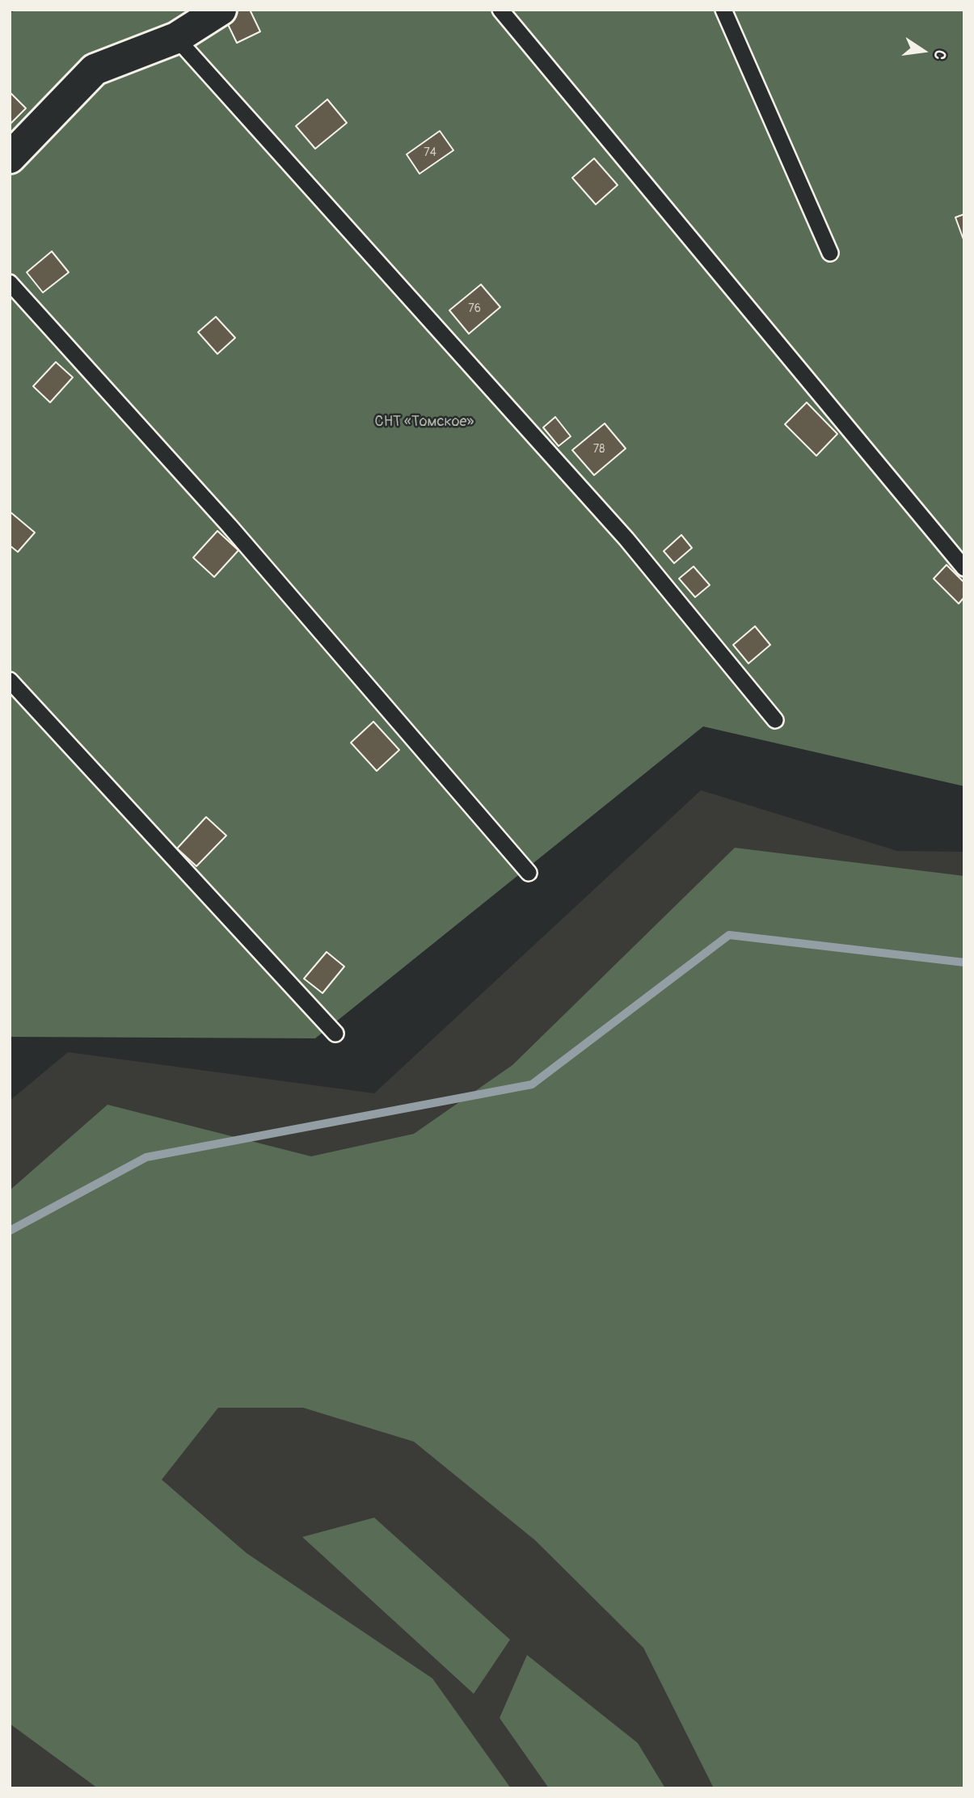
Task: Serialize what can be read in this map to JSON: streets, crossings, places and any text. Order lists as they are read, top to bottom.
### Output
{
  "parks": ["СНТ «Томское»"],
  "house_numbers": ["74", "76", "78"],
  "north": "right"
}
